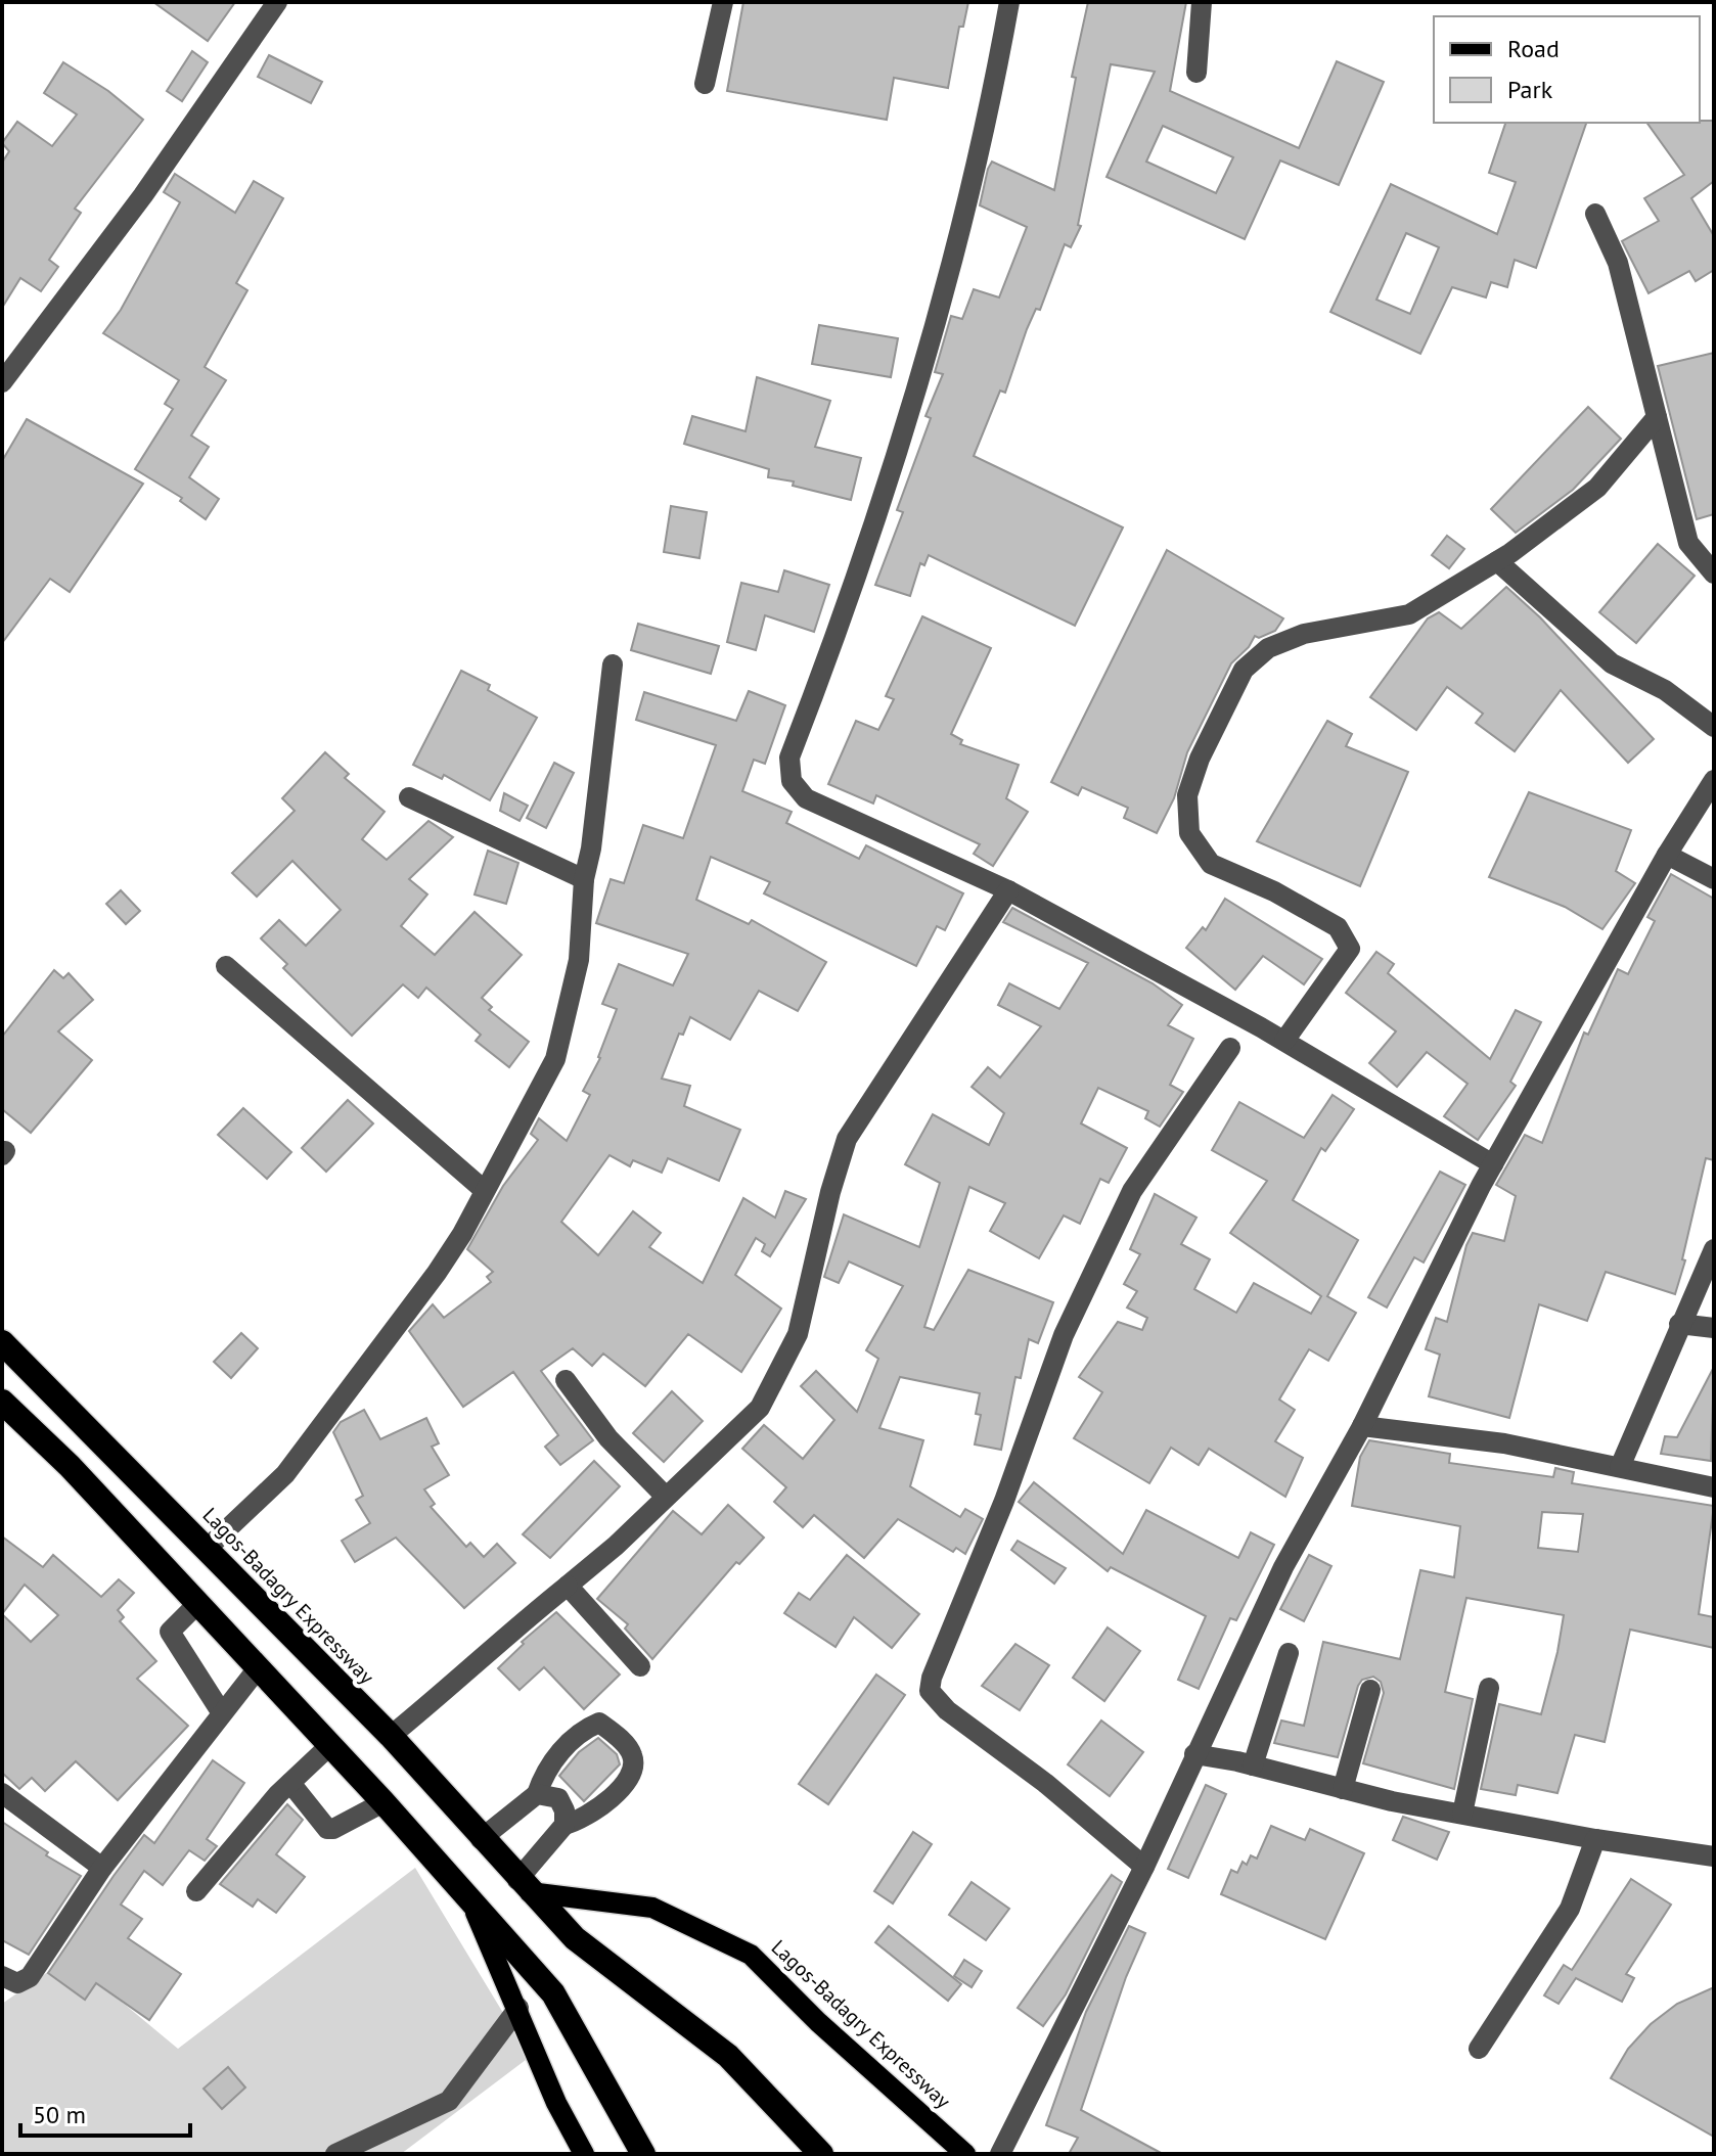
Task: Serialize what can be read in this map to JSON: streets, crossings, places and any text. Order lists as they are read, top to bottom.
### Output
{
  "streets": {
    "highway": ["Lagos-Badagry Expressway"]
  },
  "legend": ["Road", "Park"],
  "scale_bar": "50 m"
}
